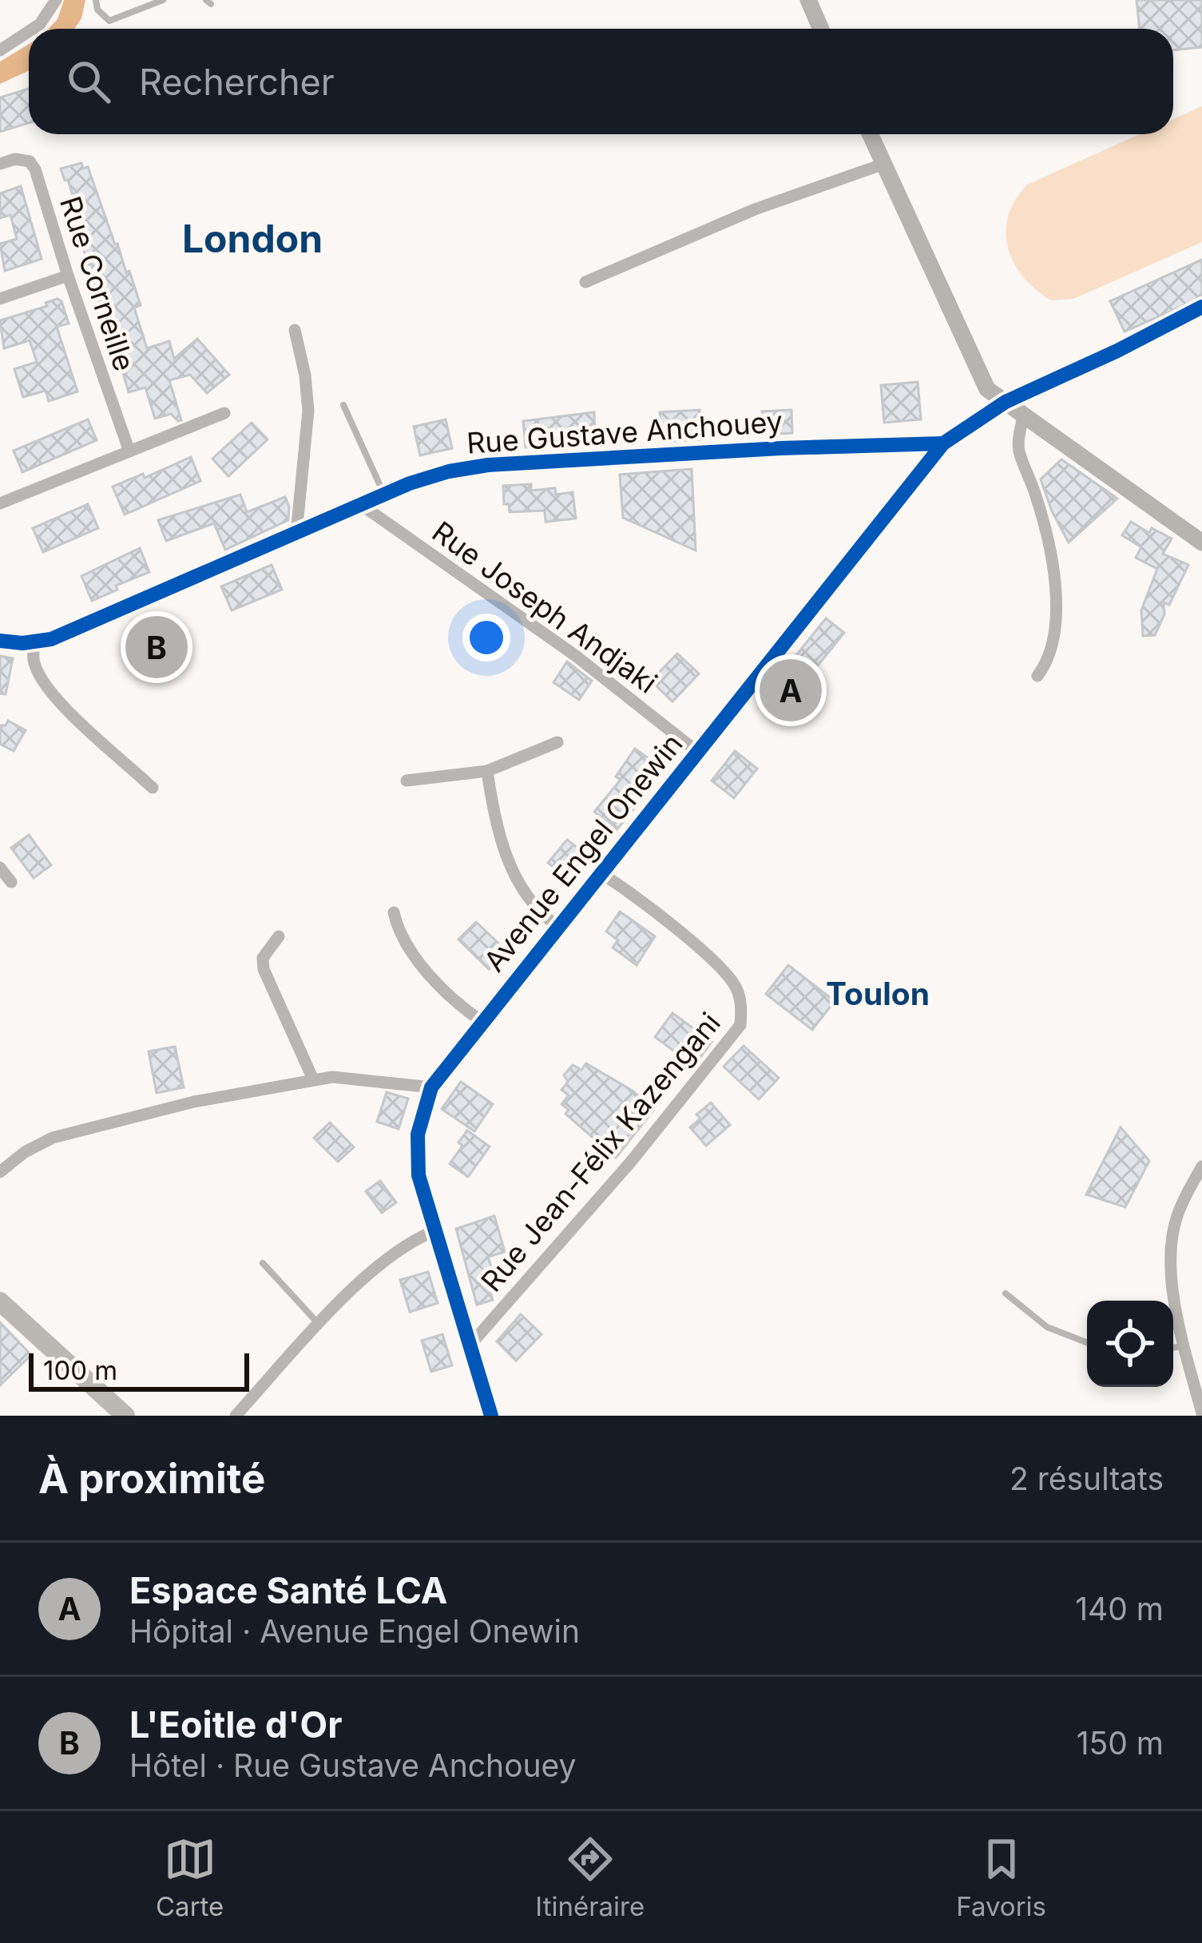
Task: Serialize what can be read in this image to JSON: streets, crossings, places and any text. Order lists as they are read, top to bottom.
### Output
{
  "streets": {
    "street": [
      "Rue Corneille",
      "Rue Gustave Anchouey",
      "Rue Joseph Andjaki",
      "Avenue Engel Onewin",
      "Rue Jean-Félix Kazengani"
    ]
  },
  "crossings": [
    ["Rue Gustave Anchouey", "Rue Joseph Andjaki"],
    ["Rue Gustave Anchouey", "Avenue Engel Onewin"],
    ["Rue Joseph Andjaki", "Avenue Engel Onewin"],
    ["Avenue Engel Onewin", "Rue Jean-Félix Kazengani"]
  ],
  "districts": ["London", "Toulon"],
  "scale_bar": "100 m",
  "page": {
    "search": "Rechercher",
    "pins": ["B", "A"],
    "scale": "100 m",
    "heading": ["À proximité", "2 résultats"],
    "list": [
      {
        "mark": "A",
        "name": "Espace Santé LCA",
        "note": "Hôpital · Avenue Engel Onewin",
        "value": "140 m"
      },
      {
        "mark": "B",
        "name": "L'Eoitle d'Or",
        "note": "Hôtel · Rue Gustave Anchouey",
        "value": "150 m"
      }
    ],
    "nav": ["Carte", "Itinéraire", "Favoris"]
  }
}
